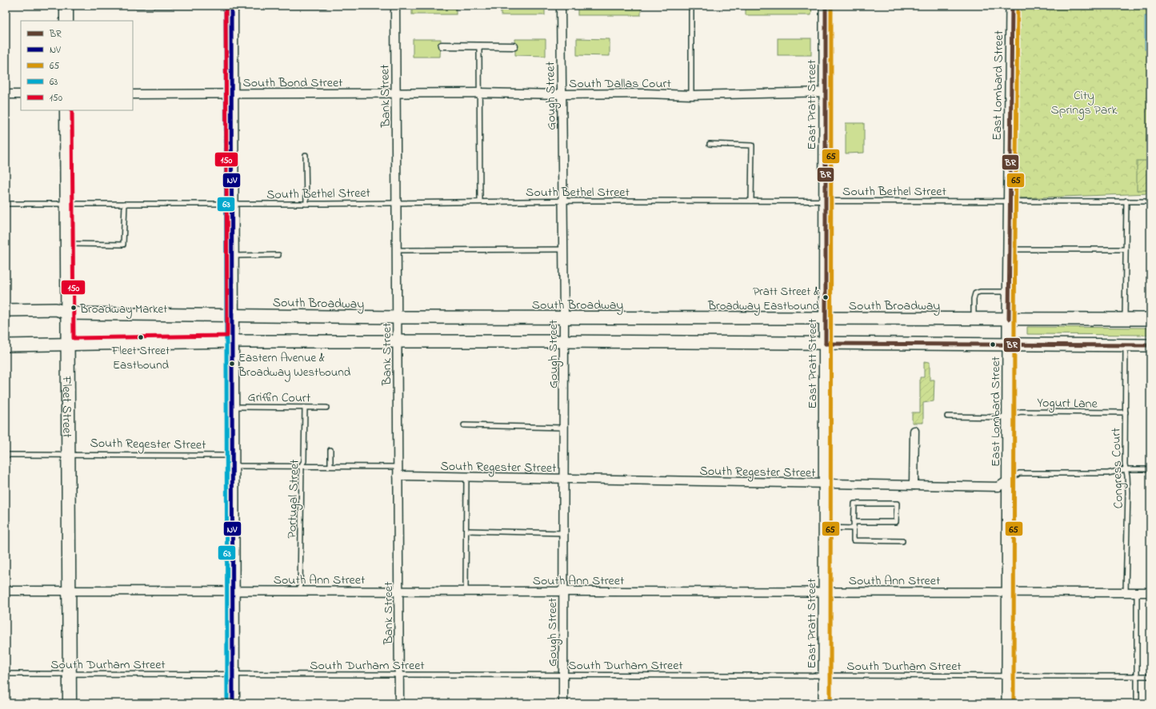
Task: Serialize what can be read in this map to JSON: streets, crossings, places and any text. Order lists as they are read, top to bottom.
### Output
{
  "streets": {
    "main road": [
      "East Lombard Street",
      "East Pratt Street",
      "South Broadway",
      "Fleet Street"
    ],
    "street": [
      "South Bond Street",
      "South Dallas Court",
      "Bank Street",
      "Gough Street",
      "South Regester Street",
      "South Ann Street"
    ],
    "lane": [
      "South Bethel Street",
      "Griffin Court",
      "Yogurt Lane",
      "Congress Court",
      "Portugal Street",
      "South Durham Street"
    ]
  },
  "crossings": [
    ["South Bond Street", "South Dallas Court"],
    ["South Bond Street", "Bank Street"],
    ["South Dallas Court", "Bank Street"],
    ["South Dallas Court", "Gough Street"],
    ["South Dallas Court", "East Pratt Street"],
    ["East Lombard Street", "South Bethel Street"],
    ["East Lombard Street", "South Broadway"],
    ["East Lombard Street", "Yogurt Lane"],
    ["East Lombard Street", "South Regester Street"],
    ["East Lombard Street", "South Ann Street"],
    ["East Lombard Street", "South Durham Street"],
    ["Bank Street", "South Bethel Street"],
    ["Bank Street", "South Broadway"],
    ["Bank Street", "South Regester Street"],
    ["Bank Street", "South Ann Street"],
    ["Bank Street", "South Durham Street"],
    ["Gough Street", "South Bethel Street"],
    ["Gough Street", "South Broadway"],
    ["Gough Street", "South Regester Street"],
    ["Gough Street", "South Ann Street"],
    ["Gough Street", "South Durham Street"],
    ["East Pratt Street", "South Bethel Street"],
    ["East Pratt Street", "South Broadway"],
    ["East Pratt Street", "South Regester Street"],
    ["East Pratt Street", "South Ann Street"],
    ["East Pratt Street", "South Durham Street"],
    ["South Bethel Street", "Fleet Street"],
    ["South Broadway", "Fleet Street"],
    ["Griffin Court", "Portugal Street"],
    ["Yogurt Lane", "Congress Court"],
    ["Fleet Street", "South Regester Street"],
    ["Fleet Street", "South Ann Street"],
    ["Fleet Street", "South Durham Street"],
    ["South Regester Street", "Congress Court"],
    ["South Regester Street", "Portugal Street"],
    ["Congress Court", "South Ann Street"],
    ["Portugal Street", "South Ann Street"]
  ],
  "parks": ["City Springs Park"],
  "places": [
    "Pratt Street & Broadway Eastbound",
    "Broadway Market",
    "Fleet Street Eastbound",
    "Eastern Avenue & Broadway Westbound"
  ],
  "lines": [
    "transit line BR",
    "transit line NV",
    "transit line 65",
    "transit line 63",
    "transit line 150"
  ],
  "legend": [
    "BR",
    "NV",
    "65",
    "63",
    "150"
  ]
}
